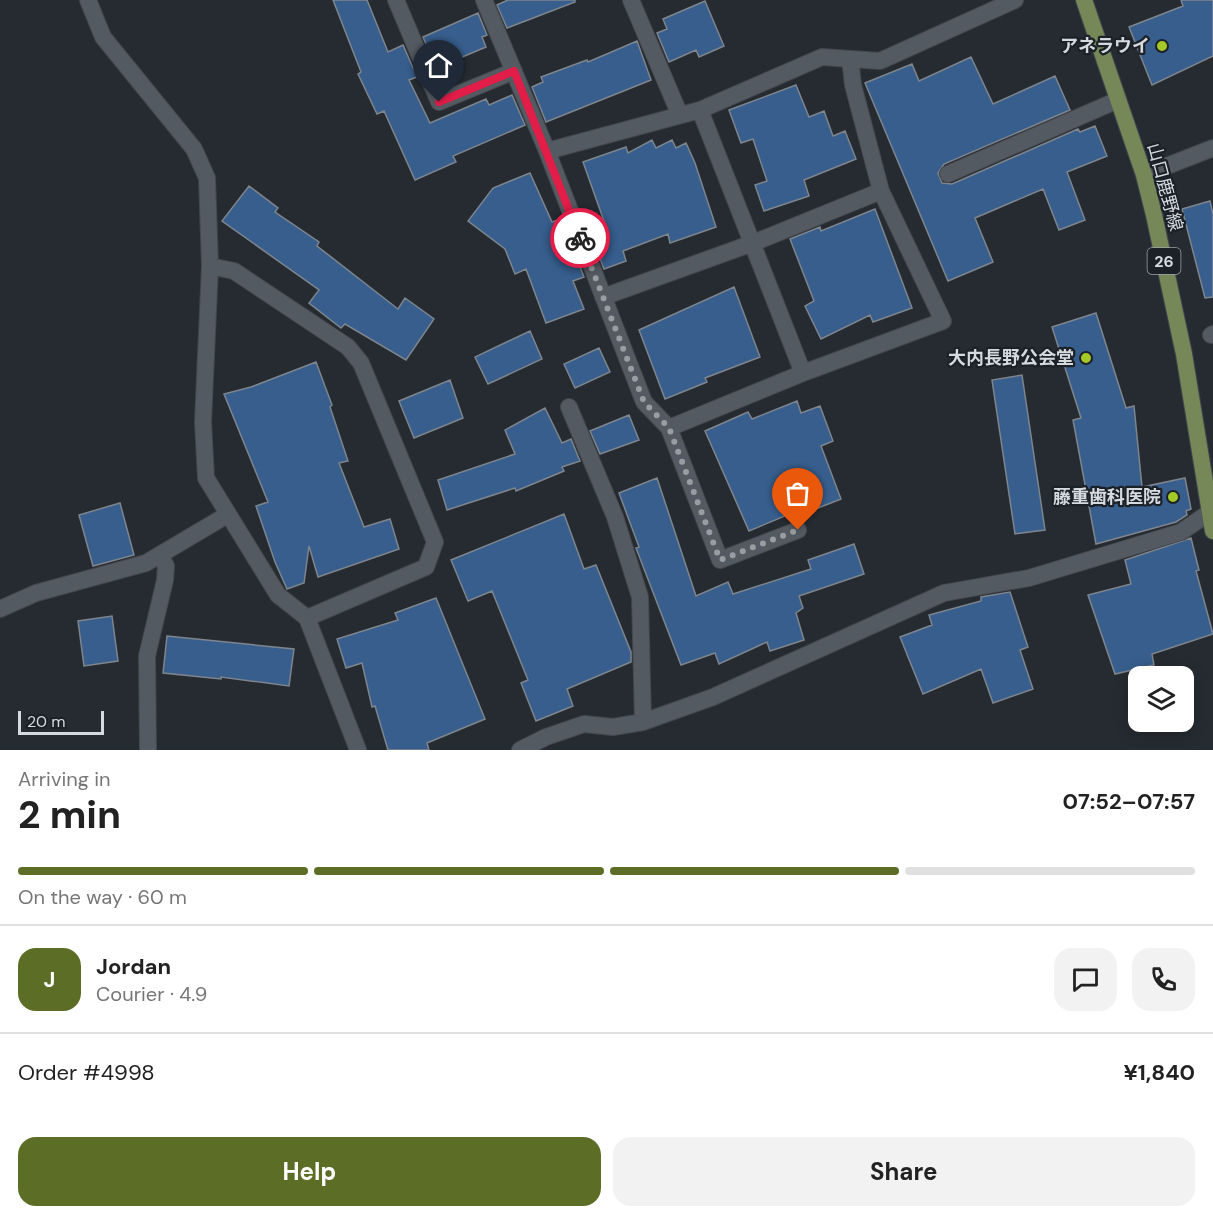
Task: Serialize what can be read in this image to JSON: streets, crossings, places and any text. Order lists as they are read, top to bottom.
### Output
{
  "streets": {
    "main road": ["山口鹿野線", "26"]
  },
  "places": ["アネラウイ", "大内長野公会堂", "藤重歯科医院"],
  "scale_bar": "20 m",
  "page": {
    "scale": "20 m",
    "heading": ["2 min", "Arriving in", "07:52–07:57"],
    "panel": [
      "Jordan",
      "Courier · 4.9",
      "Order #4998",
      "¥1,840"
    ],
    "bar": "On the way · 60 m",
    "round": "J",
    "buttons": ["Help", "Share"]
  }
}
